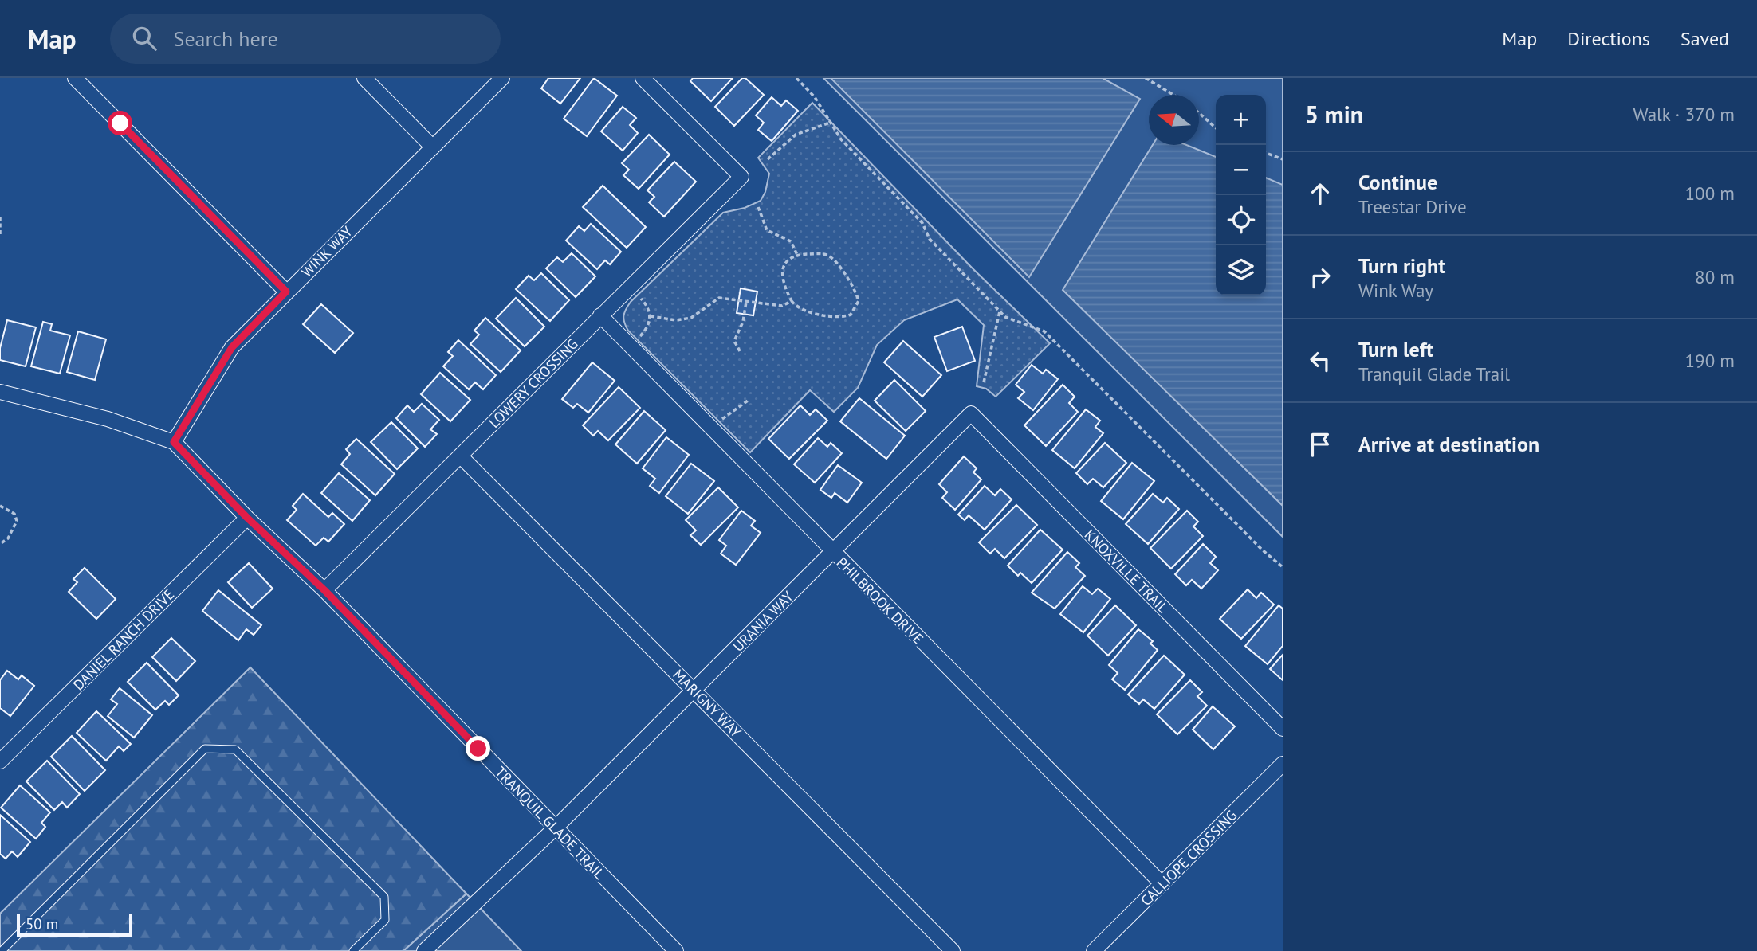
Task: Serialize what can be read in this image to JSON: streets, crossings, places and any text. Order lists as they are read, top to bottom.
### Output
{
  "streets": {
    "street": [
      "WINK WAY",
      "LOWERY CROSSING",
      "KNOXVILLE TRAIL",
      "PHILBROOK DRIVE",
      "URANIA WAY",
      "DANIEL RANCH DRIVE",
      "MARIGNY WAY",
      "TRANQUIL GLADE TRAIL",
      "CALLIOPE CROSSING"
    ]
  },
  "crossings": [
    ["WINK WAY", "TRANQUIL GLADE TRAIL"],
    ["LOWERY CROSSING", "PHILBROOK DRIVE"],
    ["LOWERY CROSSING", "MARIGNY WAY"],
    ["LOWERY CROSSING", "TRANQUIL GLADE TRAIL"],
    ["KNOXVILLE TRAIL", "URANIA WAY"],
    ["PHILBROOK DRIVE", "URANIA WAY"],
    ["PHILBROOK DRIVE", "CALLIOPE CROSSING"],
    ["URANIA WAY", "MARIGNY WAY"],
    ["URANIA WAY", "TRANQUIL GLADE TRAIL"],
    ["DANIEL RANCH DRIVE", "TRANQUIL GLADE TRAIL"]
  ],
  "scale_bar": "50 m",
  "north": "left",
  "page": {
    "header": "Map",
    "search": "Search here",
    "nav": ["Map", "Directions", "Saved"],
    "heading": ["5 min", "Walk · 370 m"],
    "map_buttons": ["+", "−"],
    "list": [
      ["Continue", "Treestar Drive", "100 m"],
      ["Turn right", "Wink Way", "80 m"],
      ["Turn left", "Tranquil Glade Trail", "190 m"],
      "Arrive at destination"
    ],
    "scale": "50 m"
  }
}
